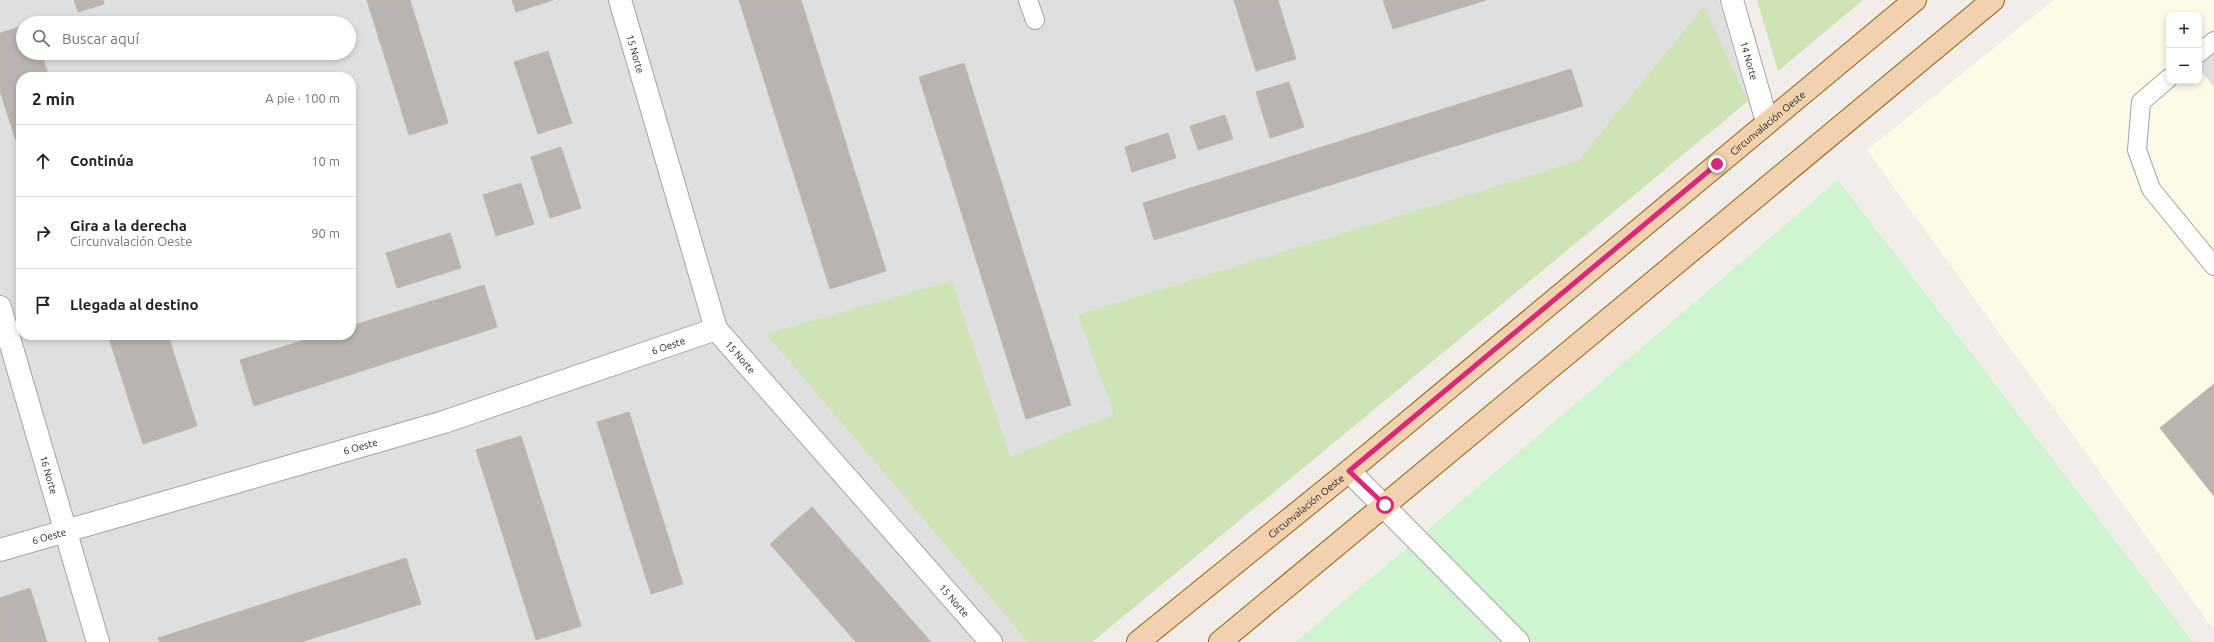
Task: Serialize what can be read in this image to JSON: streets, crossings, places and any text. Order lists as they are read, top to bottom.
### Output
{
  "streets": {
    "main road": ["Circunvalación Oeste"],
    "street": [
      "15 Norte",
      "14 Norte",
      "6 Oeste",
      "16 Norte"
    ]
  },
  "crossings": [
    ["15 Norte", "6 Oeste"],
    ["14 Norte", "Circunvalación Oeste"],
    ["6 Oeste", "16 Norte"]
  ],
  "page": {
    "map_buttons": ["+", "−"],
    "search": "Buscar aquí",
    "heading": ["2 min", "A pie · 100 m"],
    "list": [
      ["Continúa", "10 m"],
      ["Gira a la derecha", "Circunvalación Oeste", "90 m"],
      "Llegada al destino"
    ]
  }
}
